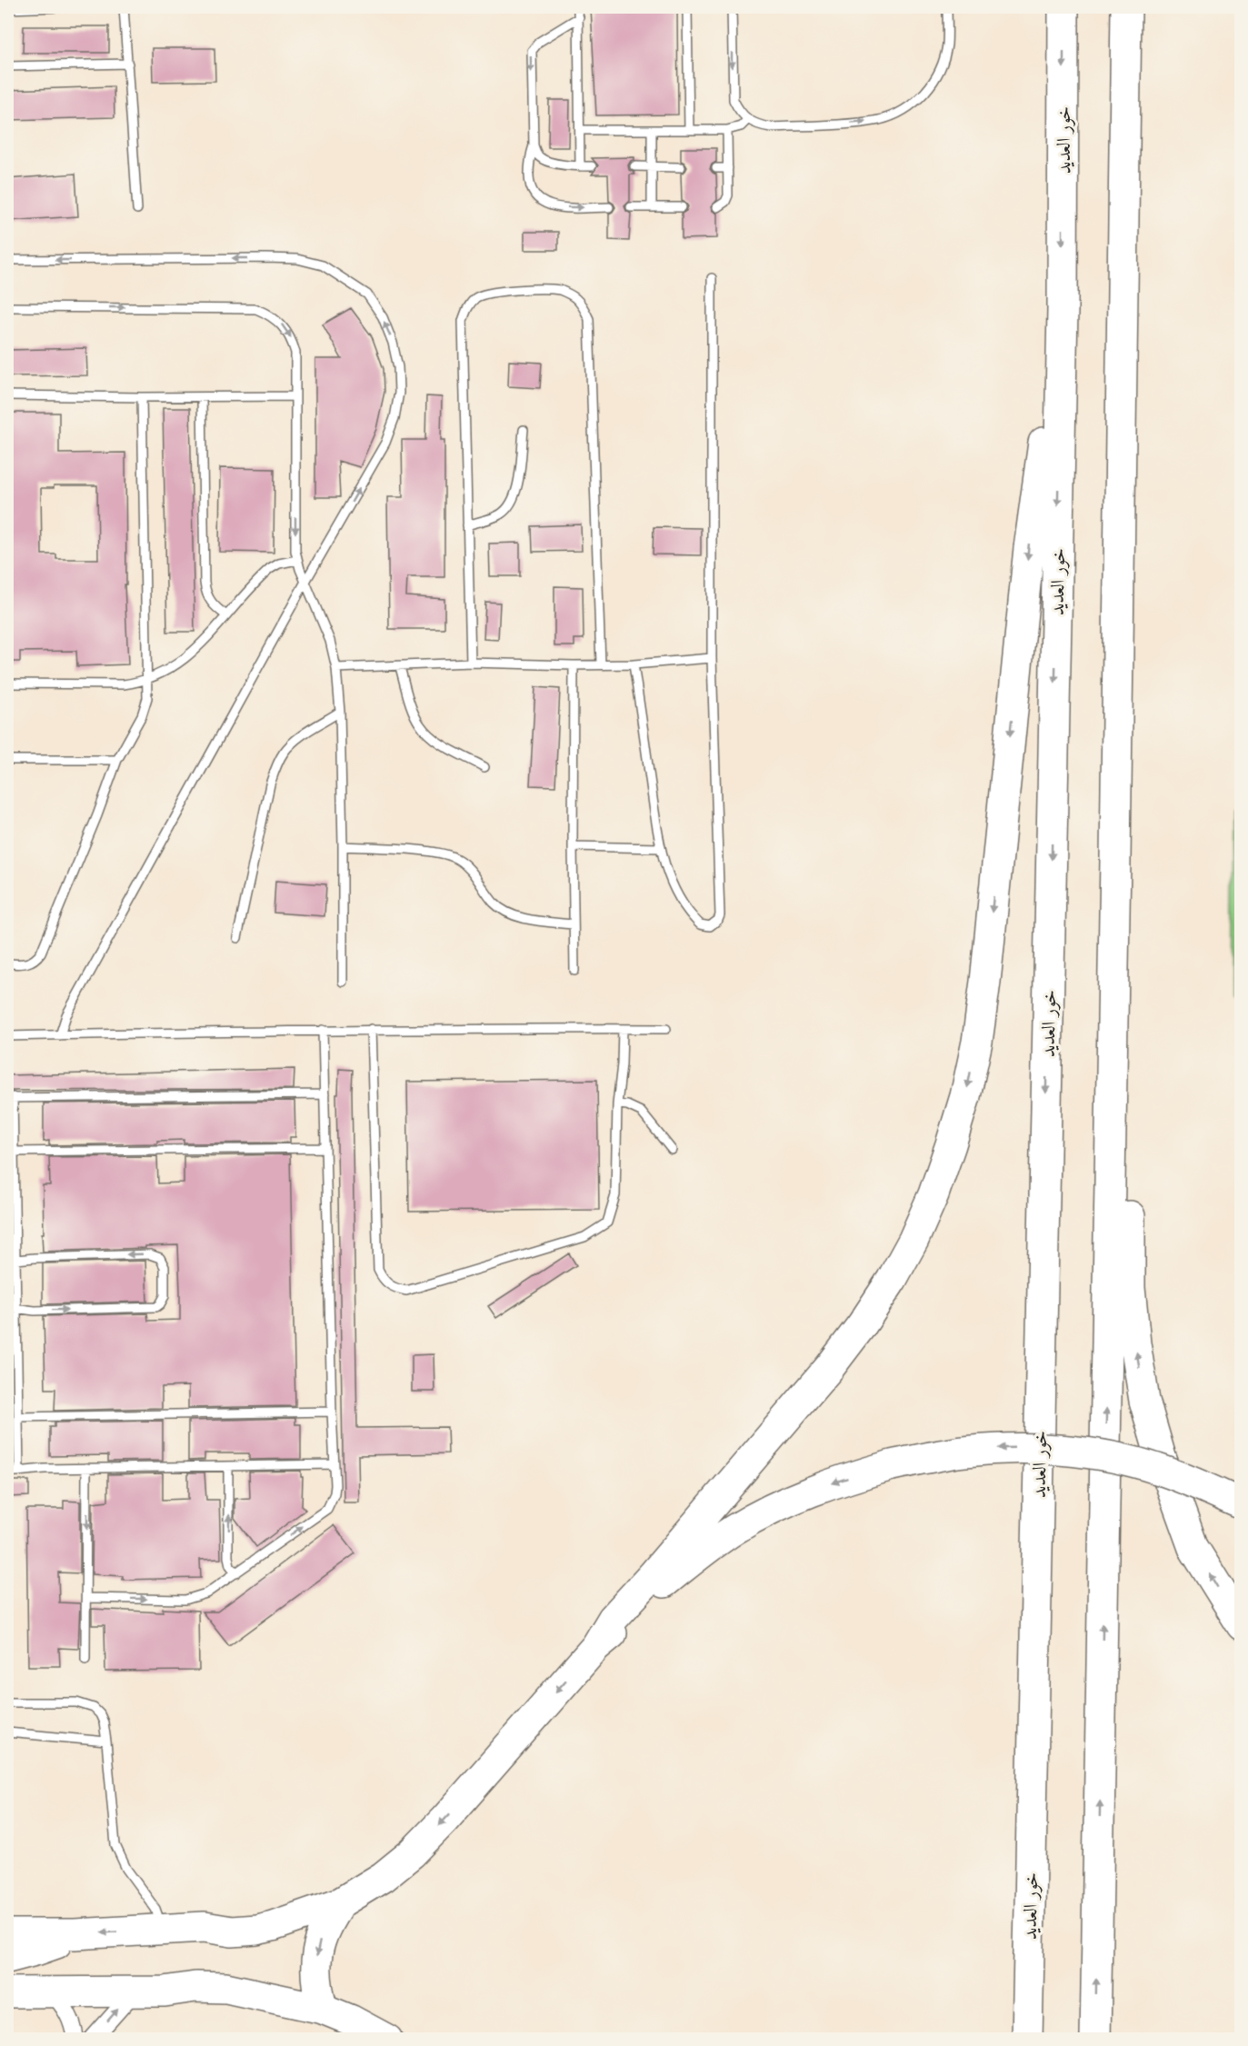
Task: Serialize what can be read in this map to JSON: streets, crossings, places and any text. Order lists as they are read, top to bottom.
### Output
{
  "streets": {
    "highway": ["خور العديد"]
  }
}
